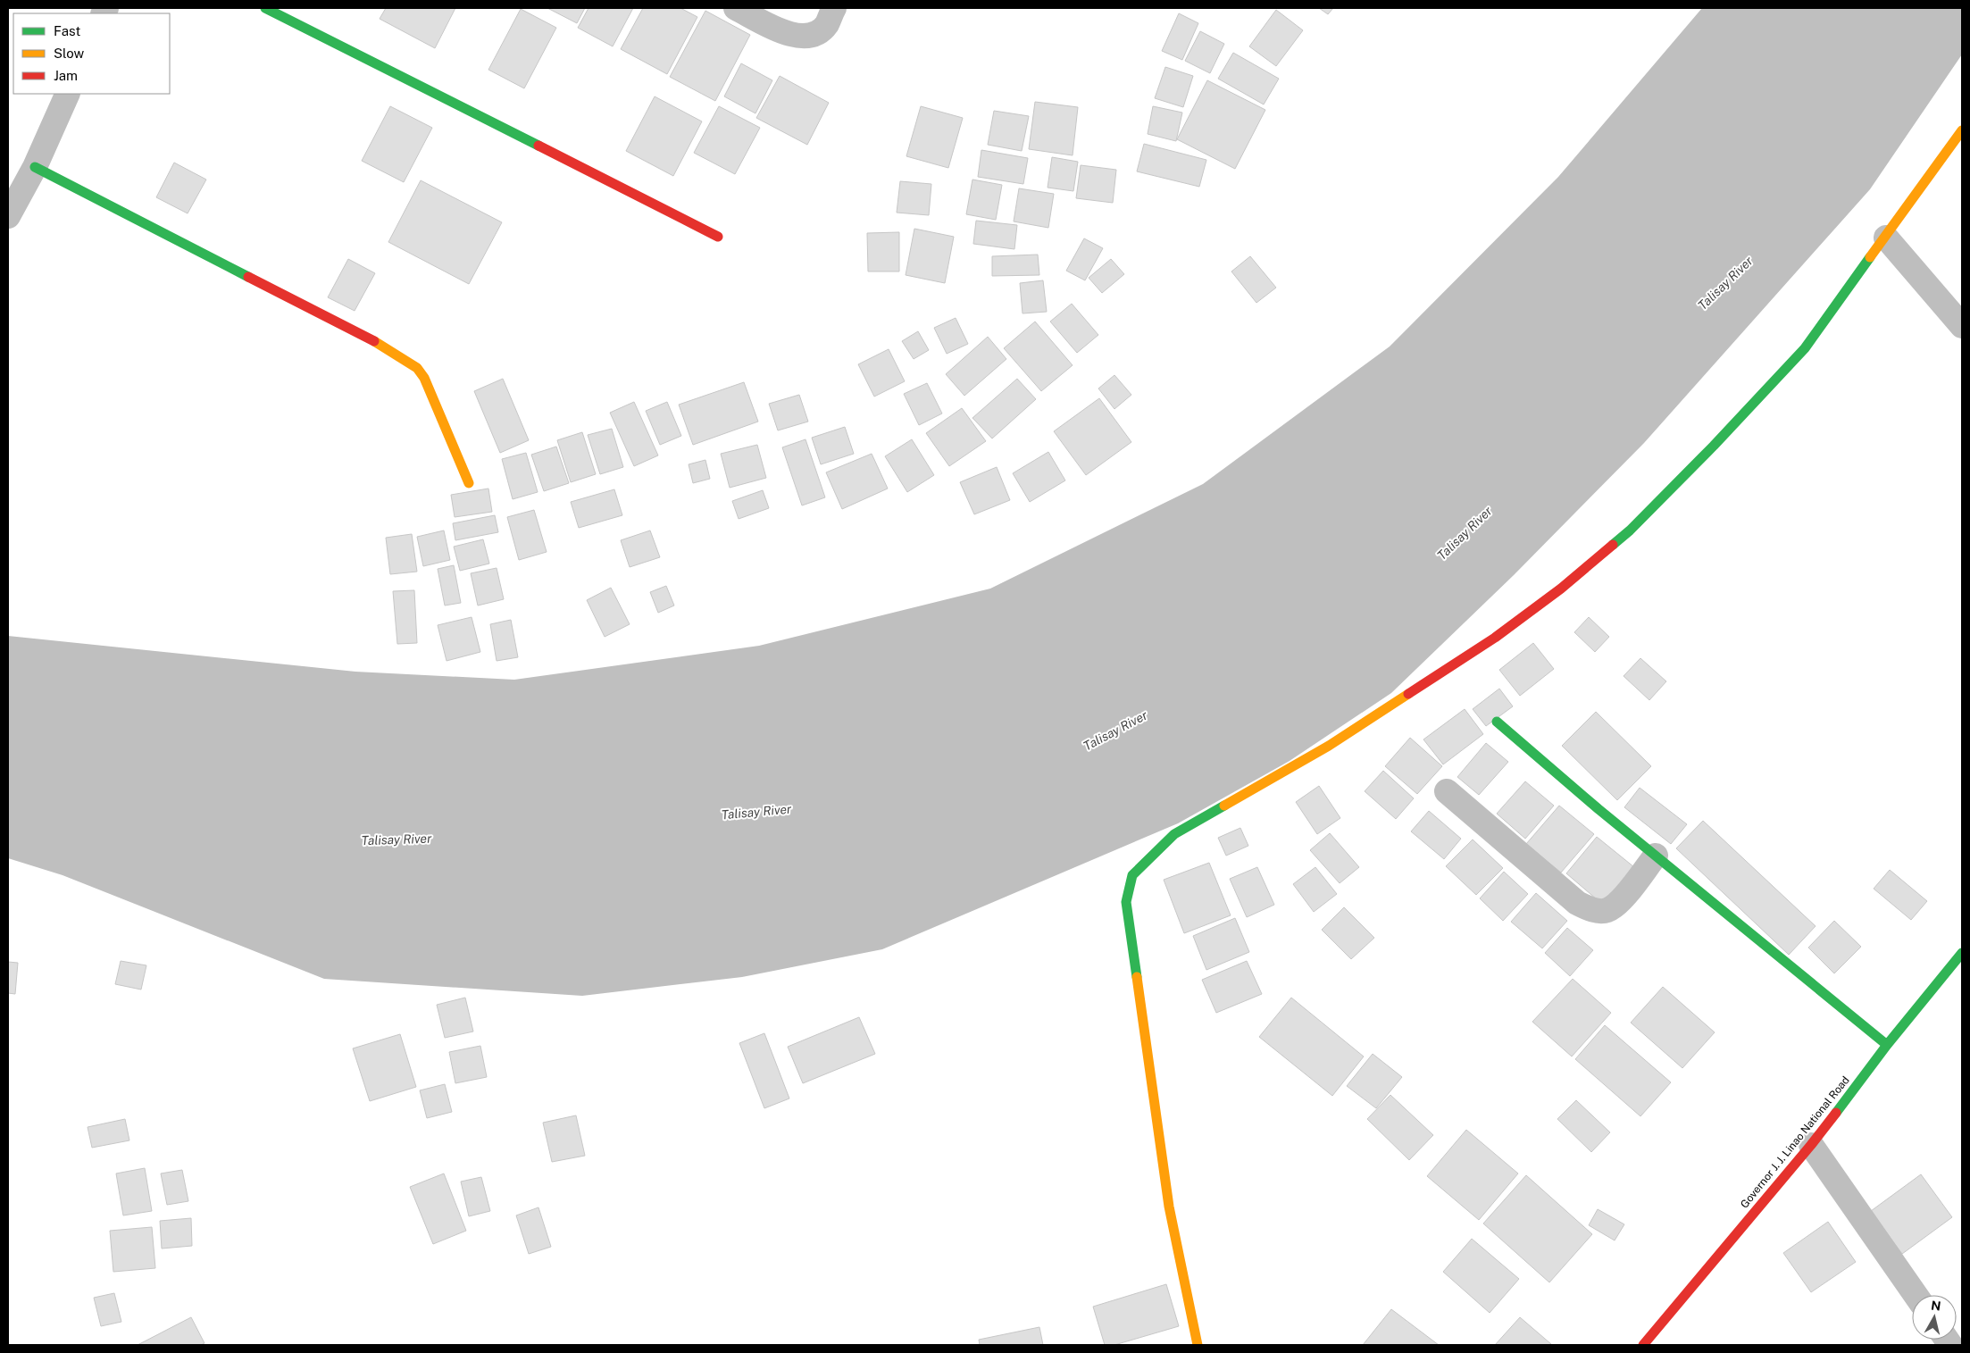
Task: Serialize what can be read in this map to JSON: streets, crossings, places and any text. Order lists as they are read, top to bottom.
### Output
{
  "streets": {
    "street": ["Governor J. J. Linao National Road"]
  },
  "water": ["Talisay River"],
  "legend": ["Fast", "Slow", "Jam"],
  "north": "top"
}
